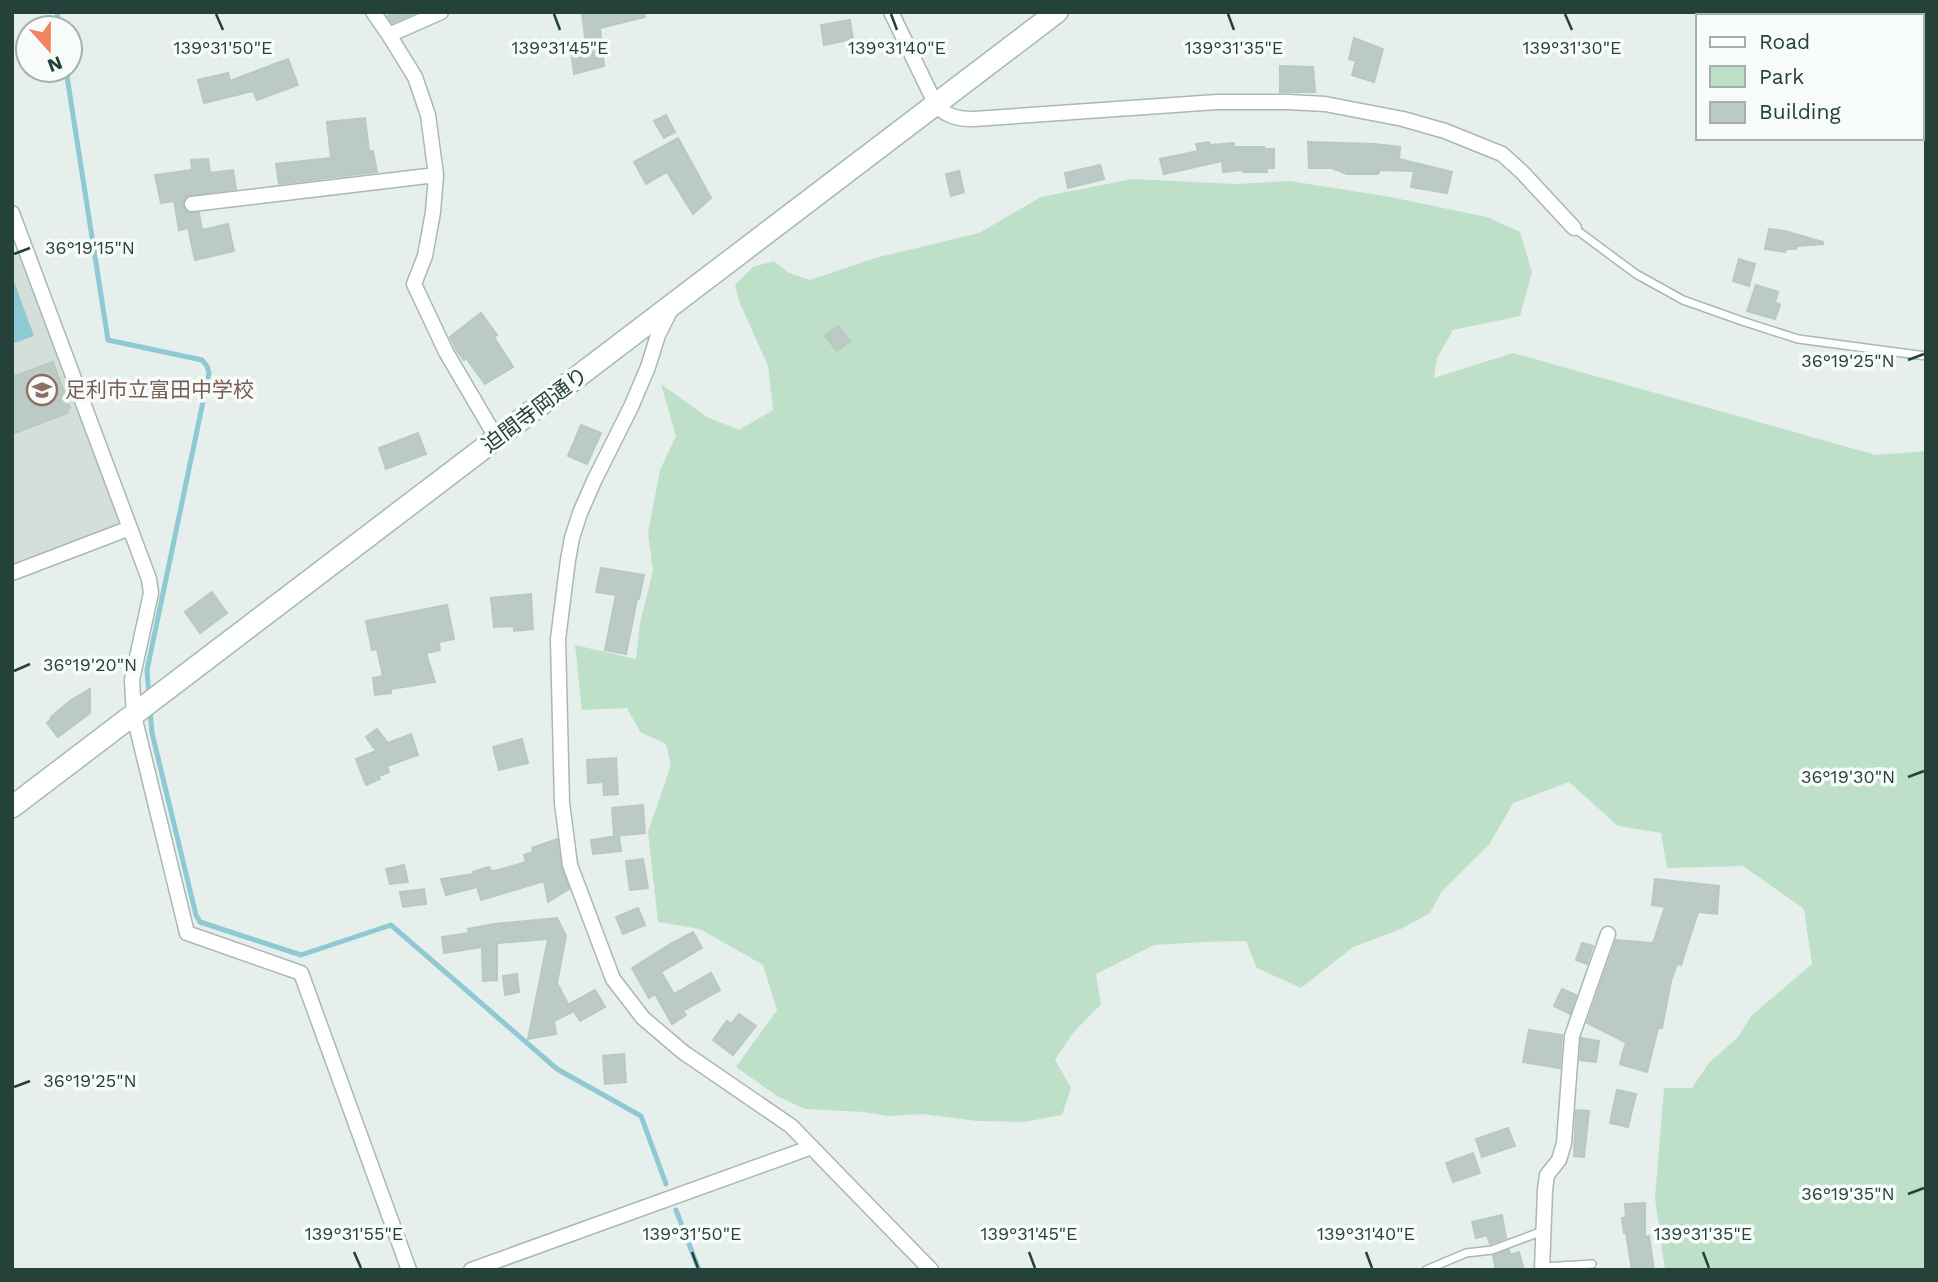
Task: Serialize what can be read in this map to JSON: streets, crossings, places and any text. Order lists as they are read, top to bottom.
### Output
{
  "streets": {
    "street": ["迫間寺岡通り"]
  },
  "places": {
    "school or university": ["足利市立富田中学校"]
  },
  "legend": ["Road", "Park", "Building"],
  "north": "bottom",
  "coordinates": [
    "139°31'30\"E",
    "139°31'50\"E",
    "139°31'45\"E",
    "139°31'40\"E",
    "139°31'35\"E",
    "36°19'15\"N",
    "36°19'25\"N",
    "36°19'20\"N",
    "36°19'30\"N",
    "36°19'35\"N",
    "139°31'55\"E"
  ]
}
